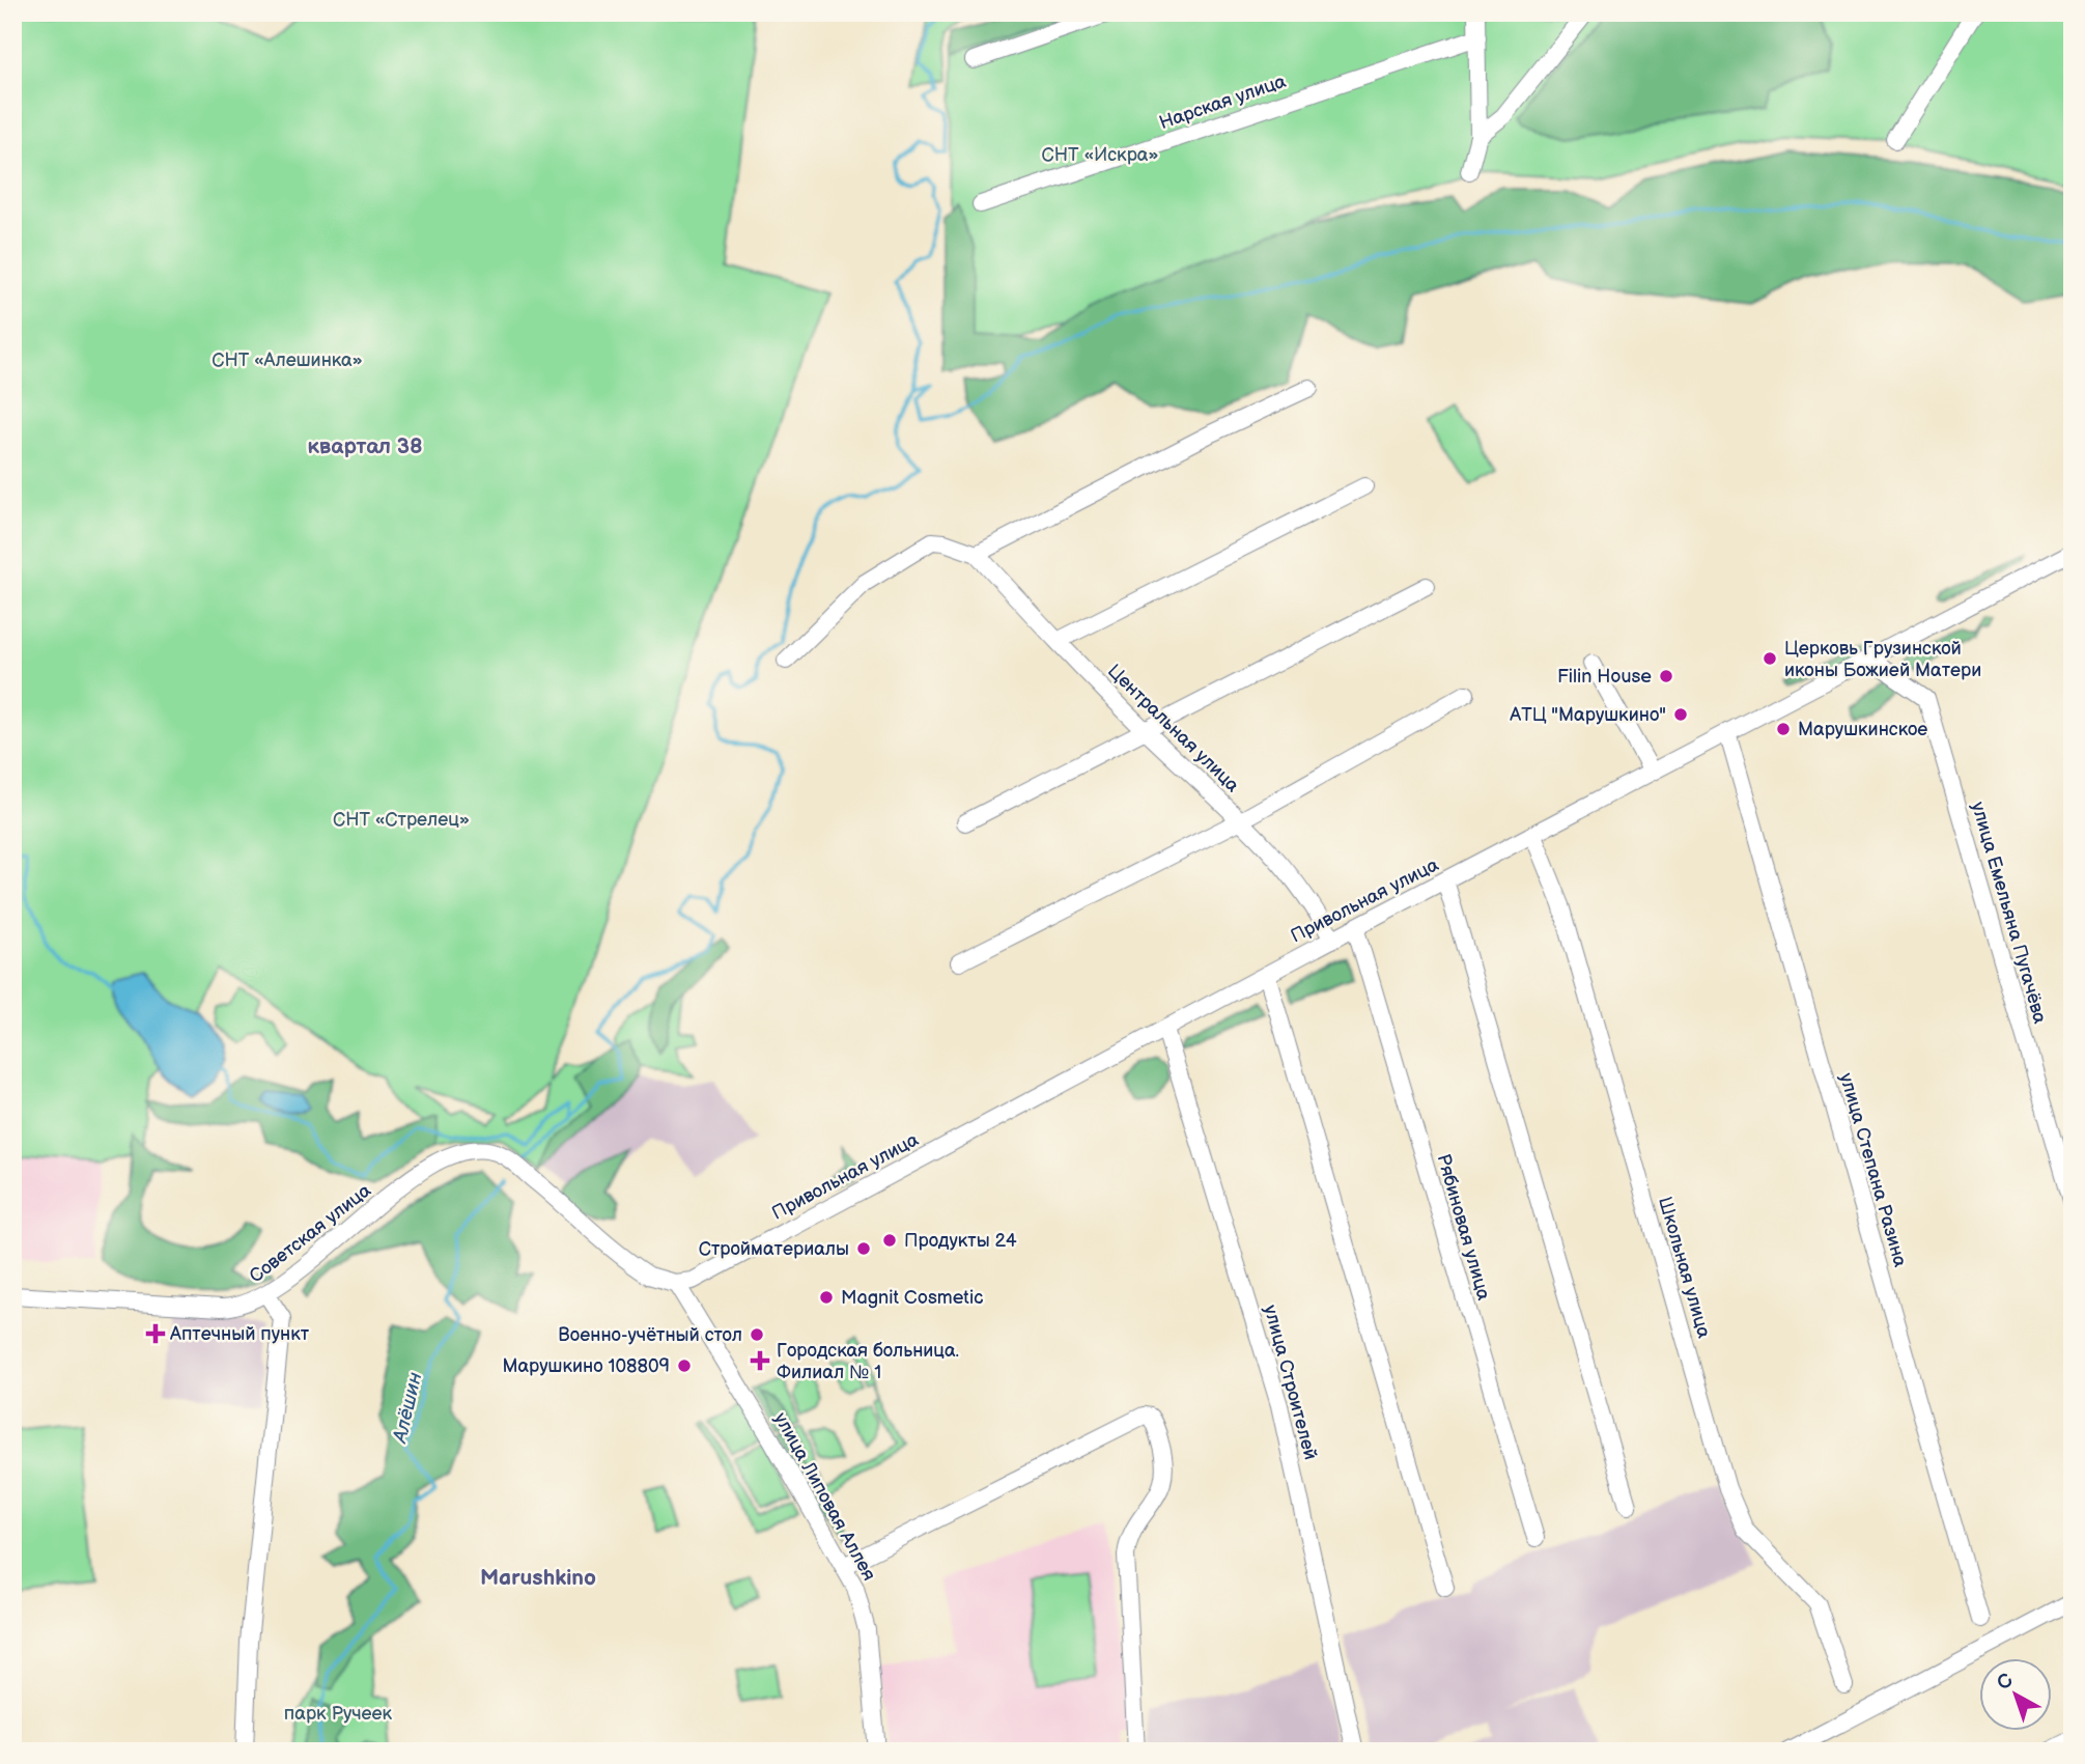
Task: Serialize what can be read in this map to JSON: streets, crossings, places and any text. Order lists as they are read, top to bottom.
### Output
{
  "streets": {
    "street": [
      "Нарская улица",
      "Центральная улица",
      "Привольная улица",
      "улица Емельяна Пугачёва",
      "улица Степана Разина",
      "Рябиновая улица",
      "Советская улица",
      "Школьная улица",
      "улица Строителей",
      "улица Липовая Аллея"
    ]
  },
  "crossings": [
    ["Центральная улица", "Привольная улица"],
    ["Привольная улица", "улица Емельяна Пугачёва"],
    ["Привольная улица", "улица Степана Разина"],
    ["Привольная улица", "Рябиновая улица"],
    ["Привольная улица", "Советская улица"],
    ["Привольная улица", "Школьная улица"],
    ["Привольная улица", "улица Строителей"],
    ["Привольная улица", "улица Липовая Аллея"],
    ["Советская улица", "улица Липовая Аллея"]
  ],
  "districts": ["квартал 38", "Marushkino"],
  "water": ["Алёшин"],
  "parks": [
    "СНТ «Искра»",
    "СНТ «Алешинка»",
    "СНТ «Стрелец»",
    "парк Ручеек"
  ],
  "places": {
    "other": [
      "Церковь Грузинской иконы Божией Матери",
      "Filin House",
      "АТЦ \"Марушкино\"",
      "Марушкинское",
      "Продукты 24",
      "Стройматериалы",
      "Magnit Cosmetic",
      "Военно-учётный стол",
      "Марушкино 108809"
    ],
    "health": ["Аптечный пункт", "Городская больница. Филиал № 1"]
  },
  "north": "top left"
}
